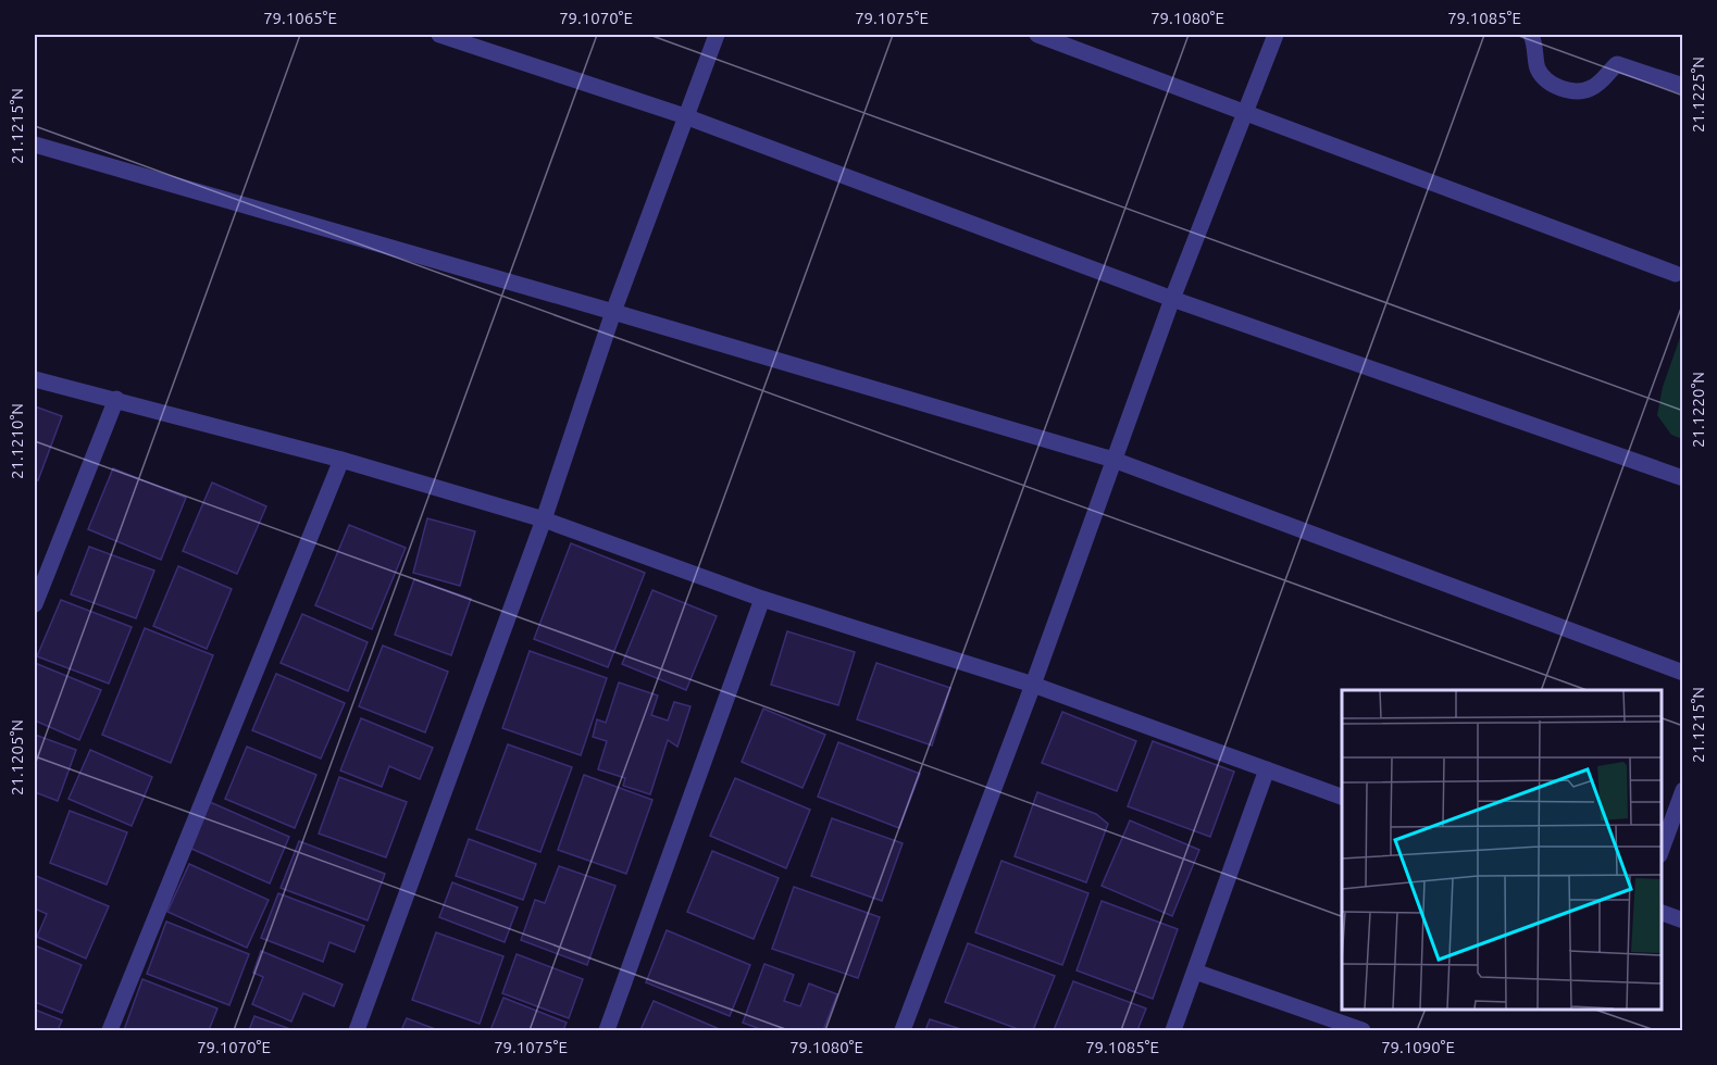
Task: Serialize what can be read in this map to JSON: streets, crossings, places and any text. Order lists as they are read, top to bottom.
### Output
{
  "coordinates": [
    "79.1065°E",
    "79.1070°E",
    "79.1075°E",
    "79.1080°E",
    "79.1085°E",
    "21.1225°N",
    "21.1215°N",
    "21.1220°N",
    "21.1210°N",
    "21.1205°N",
    "79.1090°E"
  ]
}
